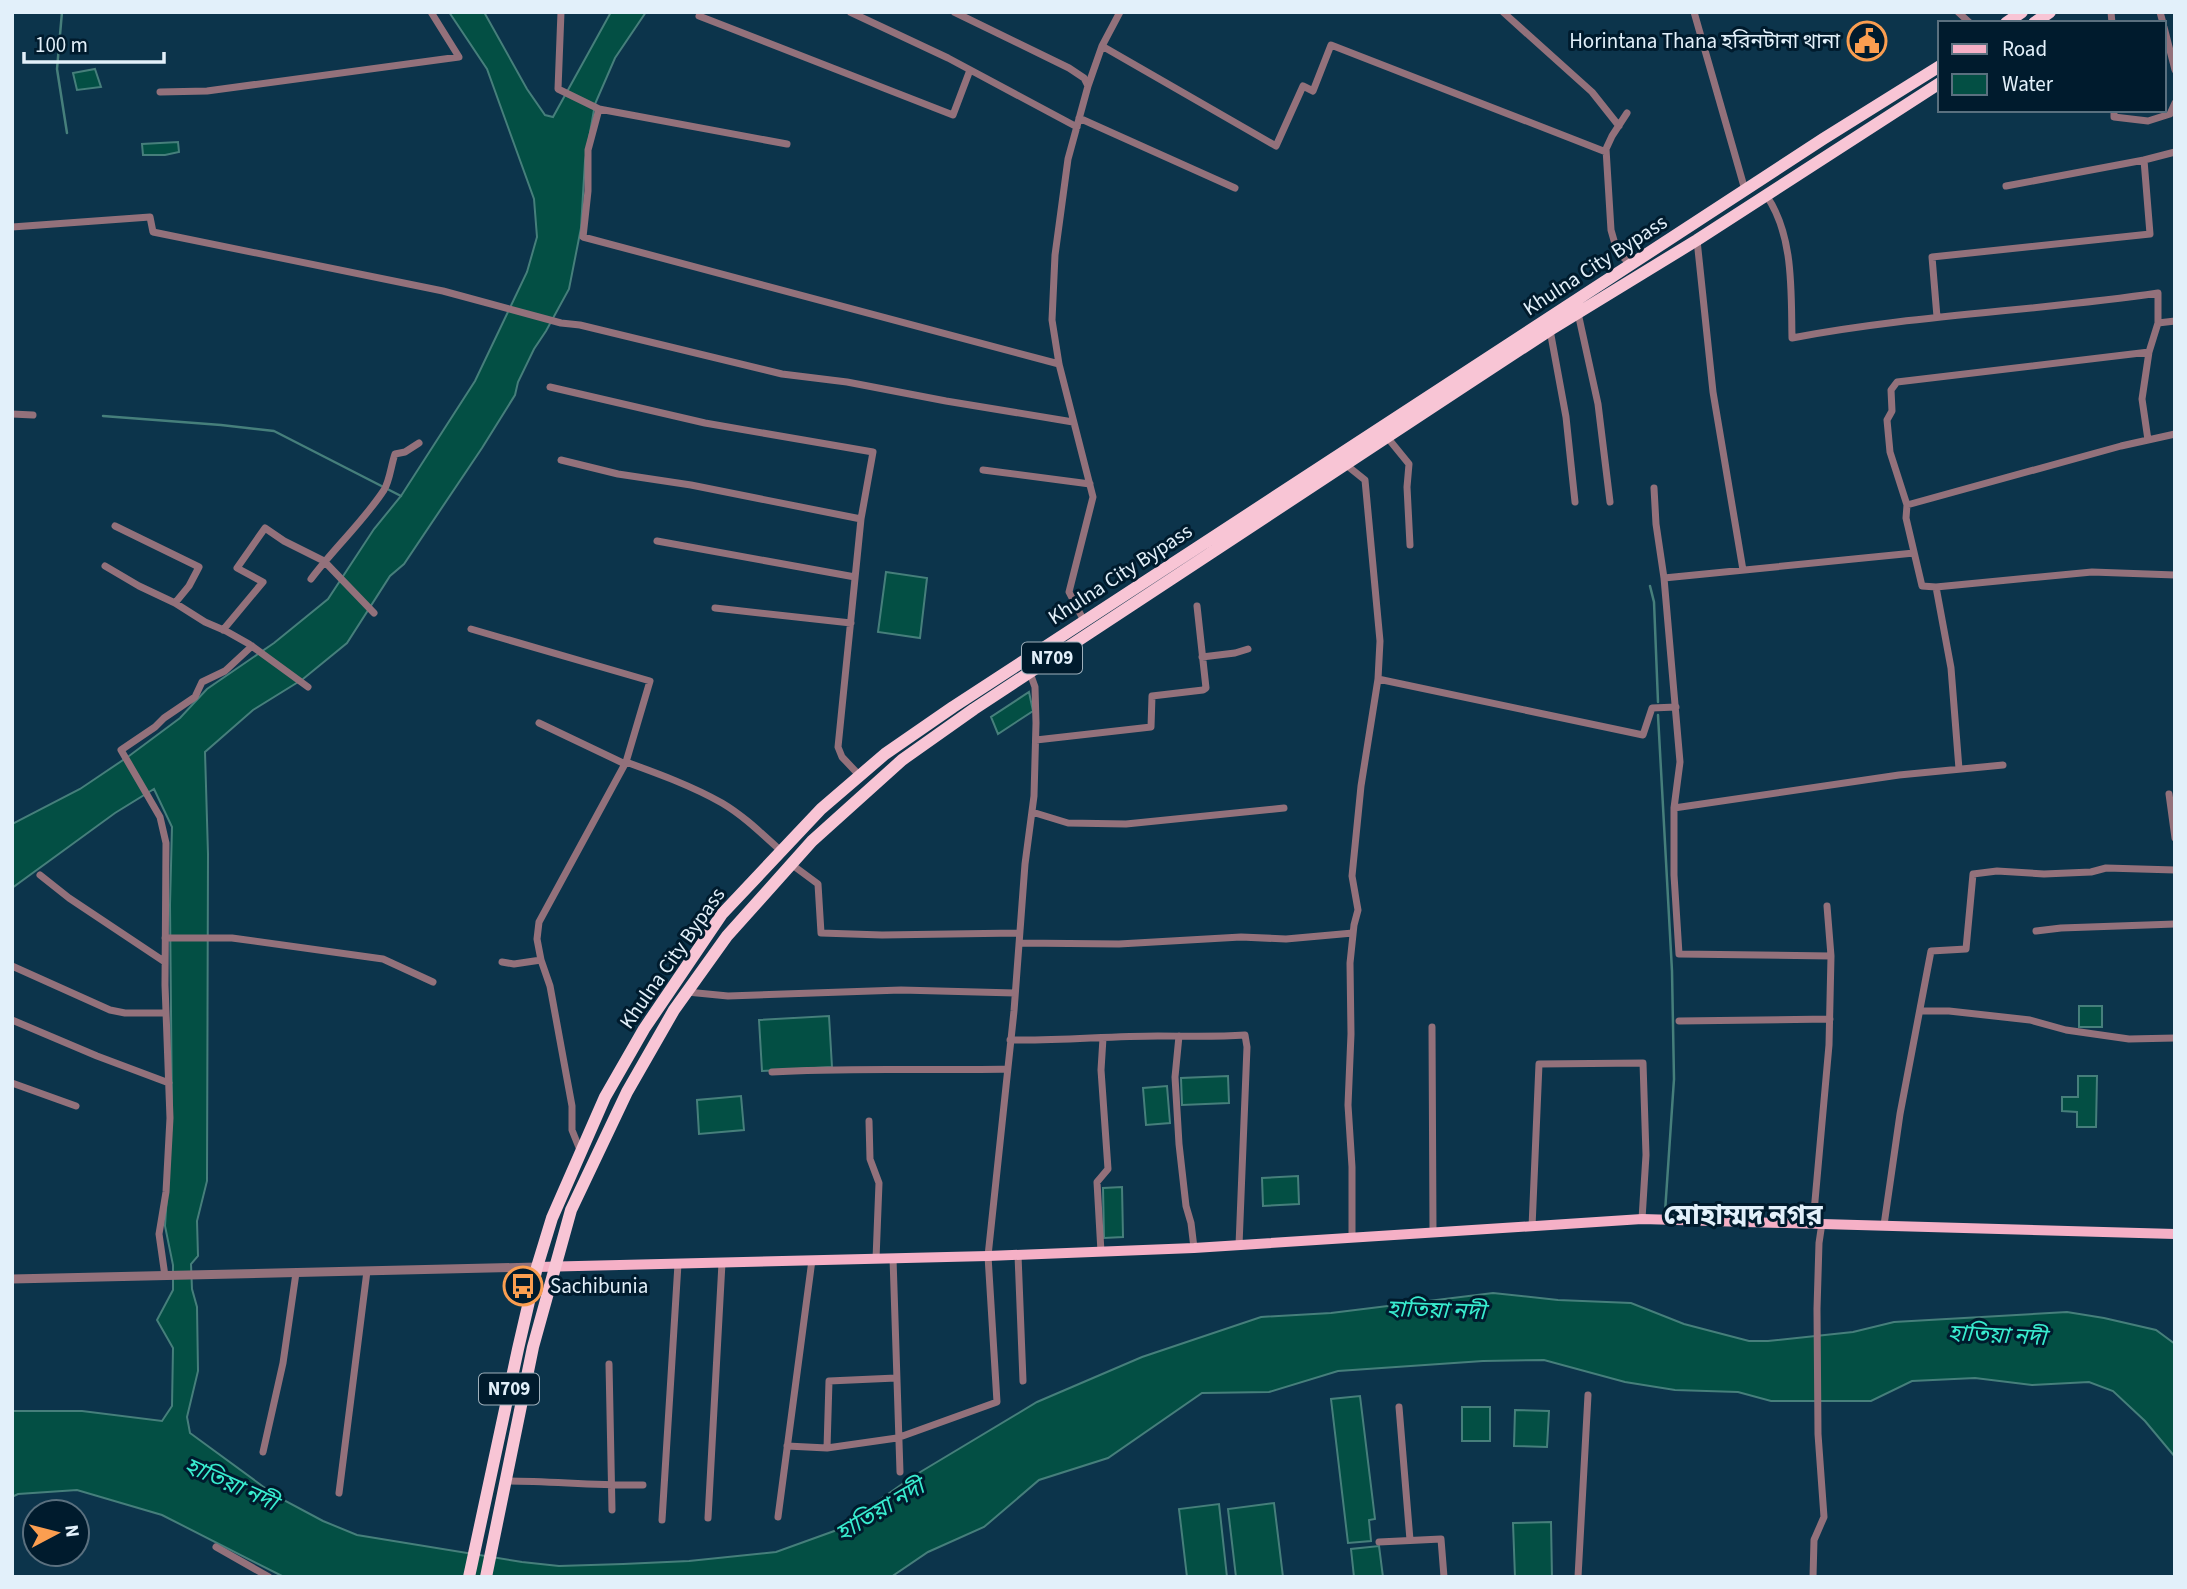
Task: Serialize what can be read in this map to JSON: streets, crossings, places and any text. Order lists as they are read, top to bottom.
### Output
{
  "streets": {
    "highway": ["Khulna City Bypass", "N709"]
  },
  "districts": ["মোহাম্মদ নগর"],
  "water": ["হাতিয়া নদী"],
  "places": {
    "public building": ["Horintana Thana হরিনটানা থানা"],
    "bus stop": ["Sachibunia"]
  },
  "legend": ["Road", "Water"],
  "scale_bar": "100 m",
  "north": "right"
}
